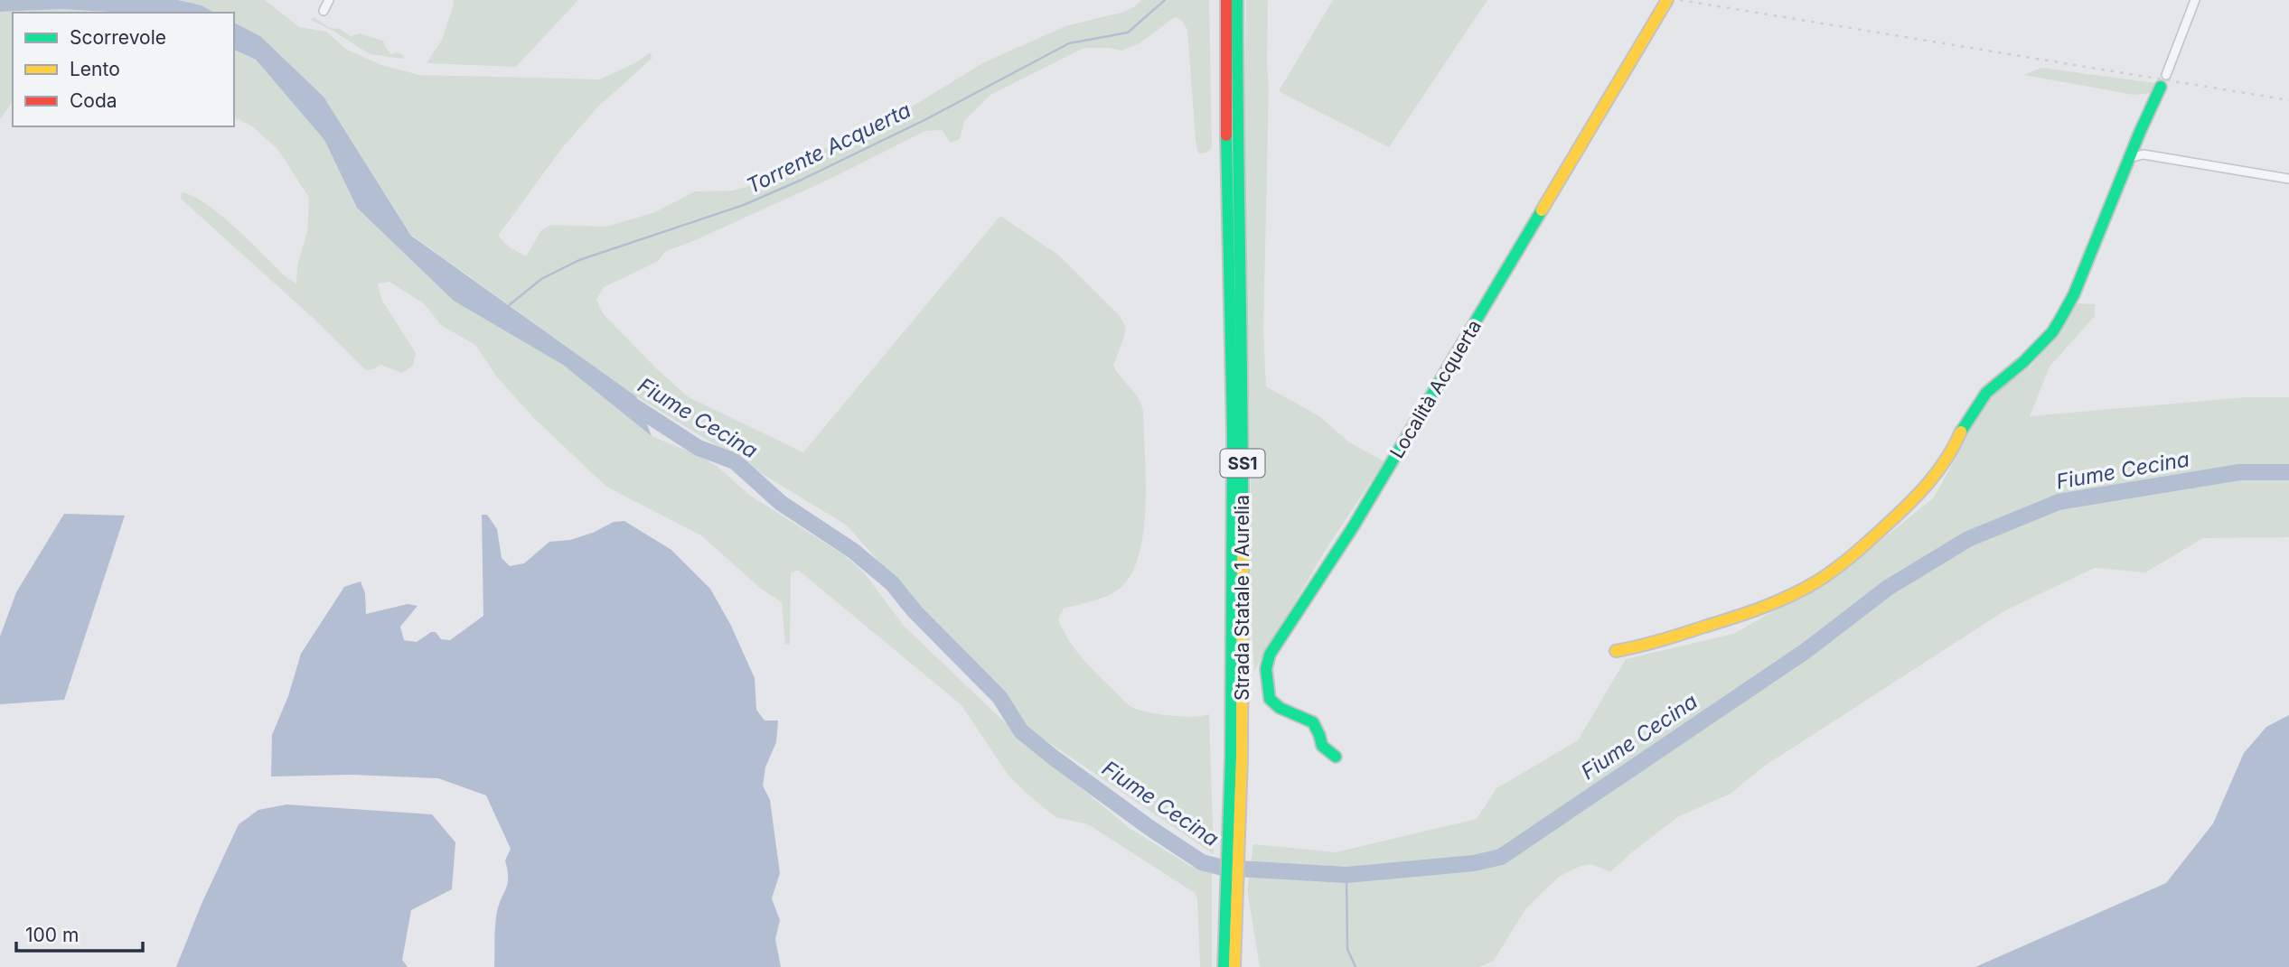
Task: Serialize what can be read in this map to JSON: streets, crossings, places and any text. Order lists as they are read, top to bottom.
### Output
{
  "streets": {
    "main road": ["Località Acquerta", "SS1", "Strada Statale 1 Aurelia"]
  },
  "water": ["Torrente Acquerta", "Fiume Cecina"],
  "legend": ["Scorrevole", "Lento", "Coda"],
  "scale_bar": "100 m"
}
